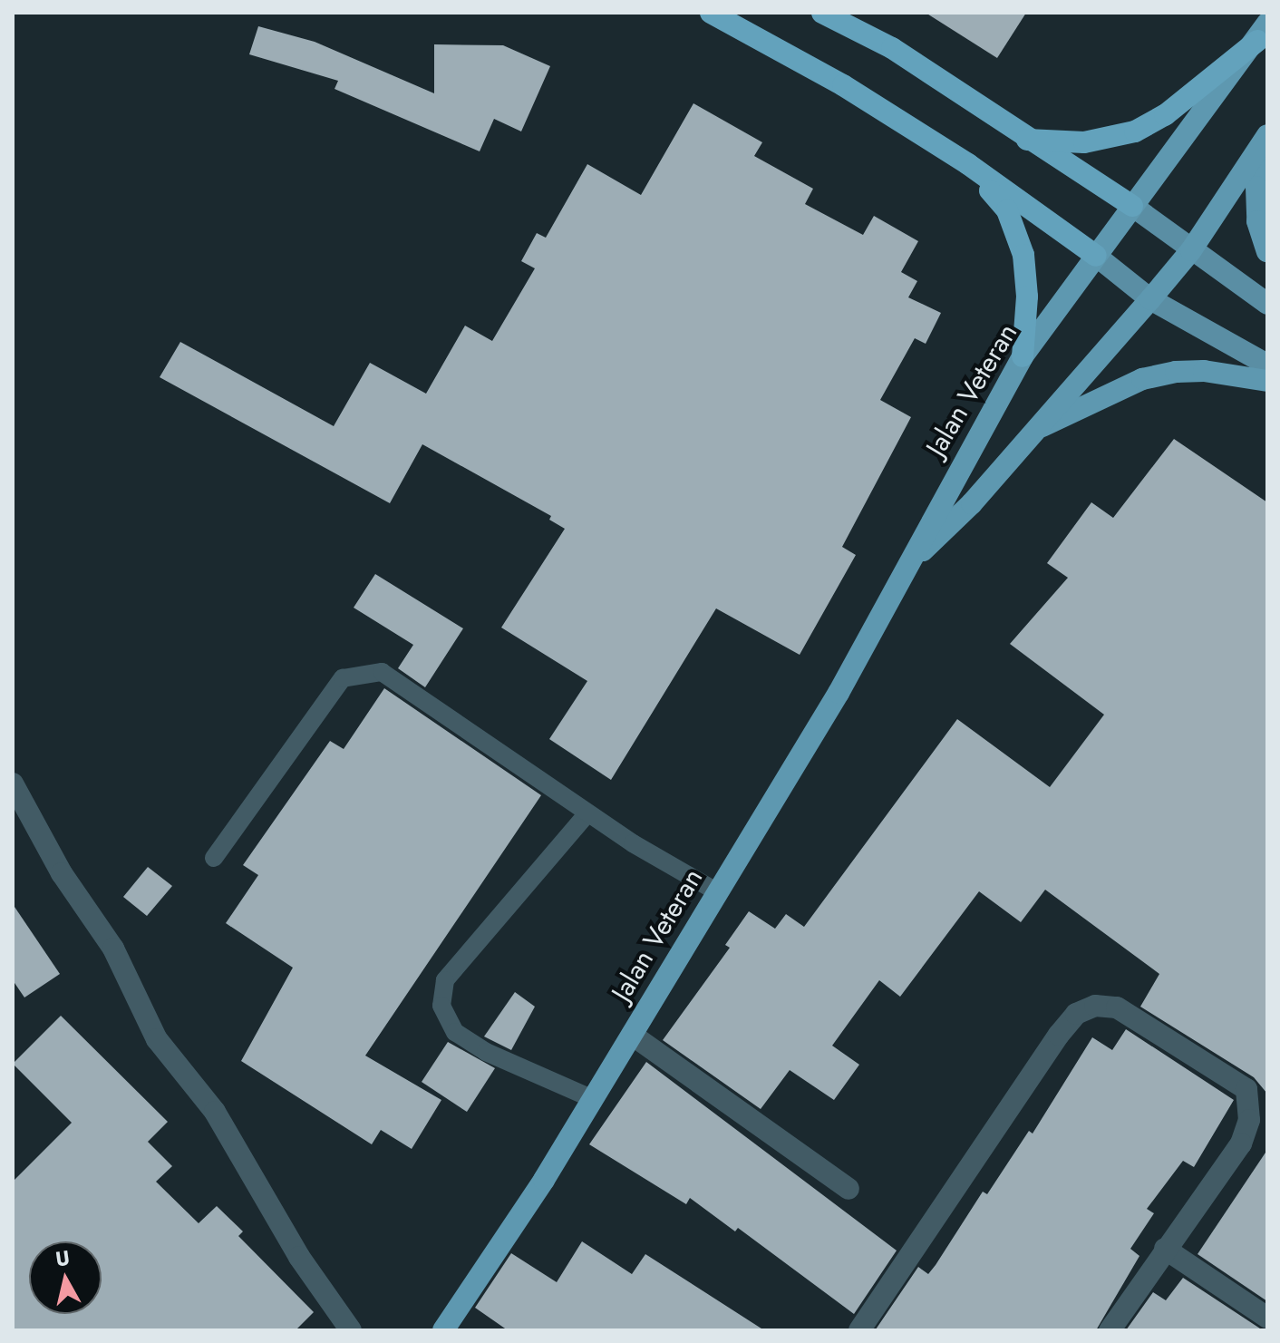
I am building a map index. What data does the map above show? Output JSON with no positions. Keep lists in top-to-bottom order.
{
  "streets": {
    "highway": ["Jalan Veteran"]
  },
  "north": "top"
}
